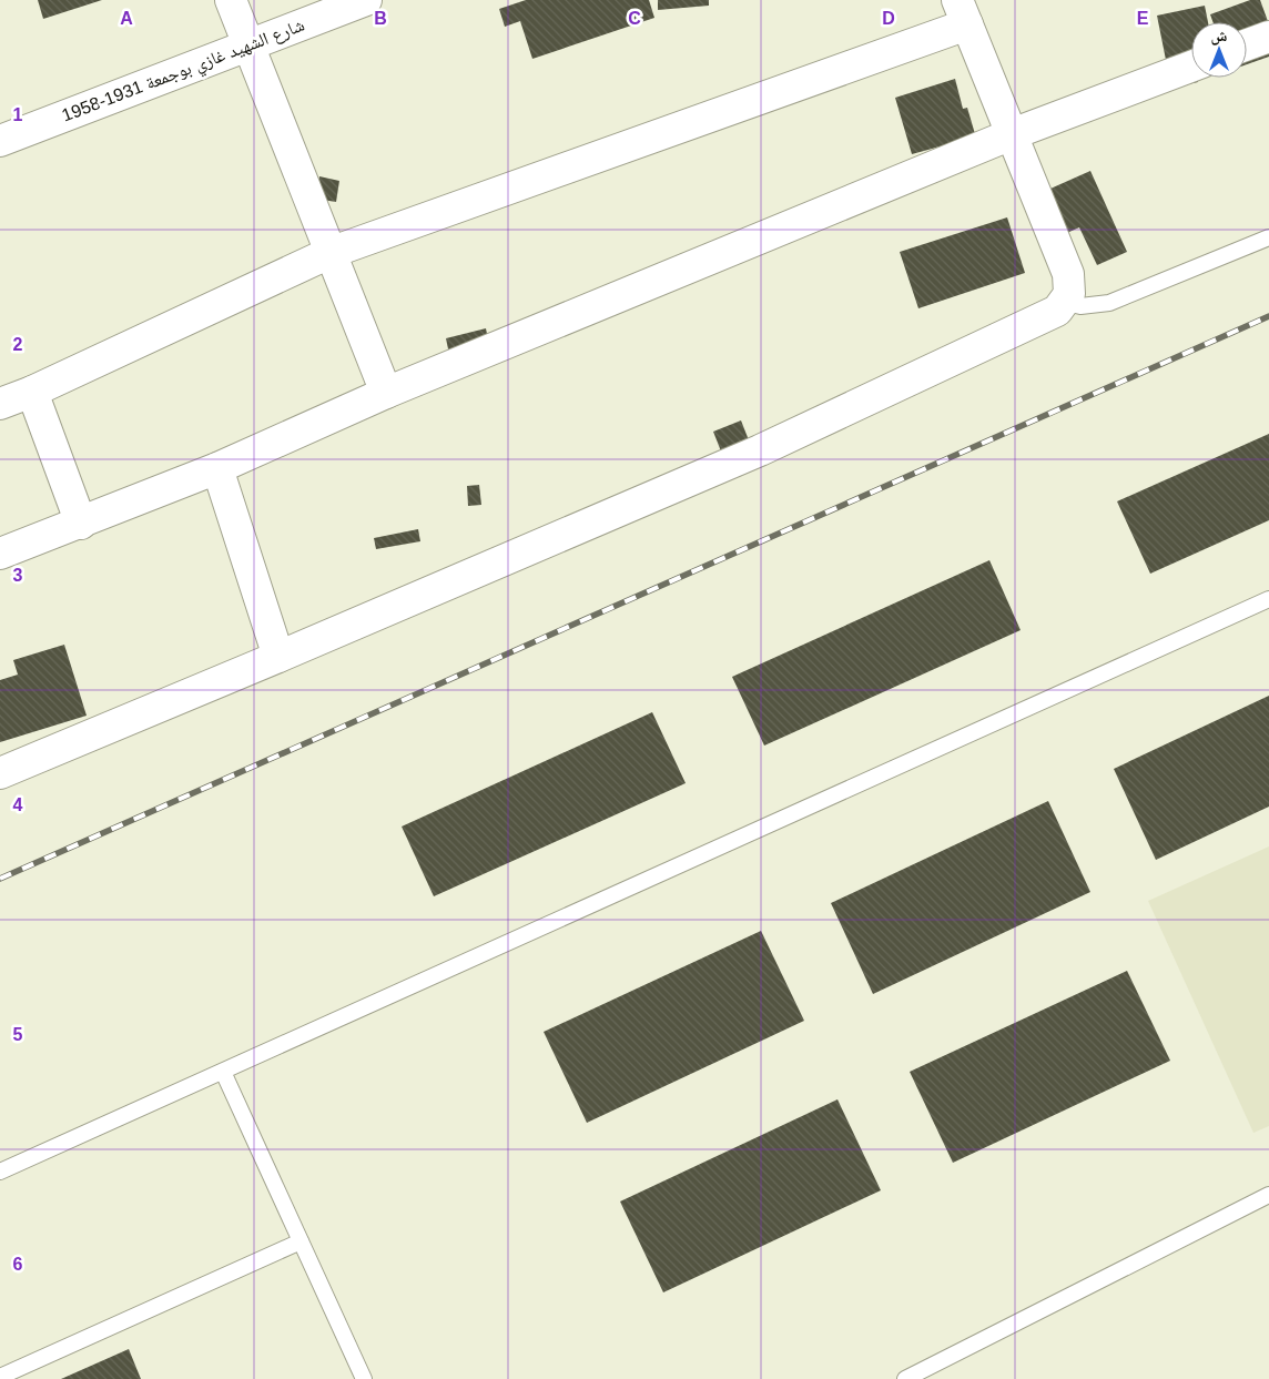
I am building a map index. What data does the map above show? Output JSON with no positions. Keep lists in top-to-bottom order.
{
  "streets": {
    "street": ["شارع الشهيد غازي بوجمعة 1931-1958"]
  },
  "north": "top",
  "grid": {
    "columns": [
      "A",
      "B",
      "C",
      "D",
      "E"
    ],
    "rows": [
      "1",
      "2",
      "3",
      "4",
      "5",
      "6"
    ]
  }
}
